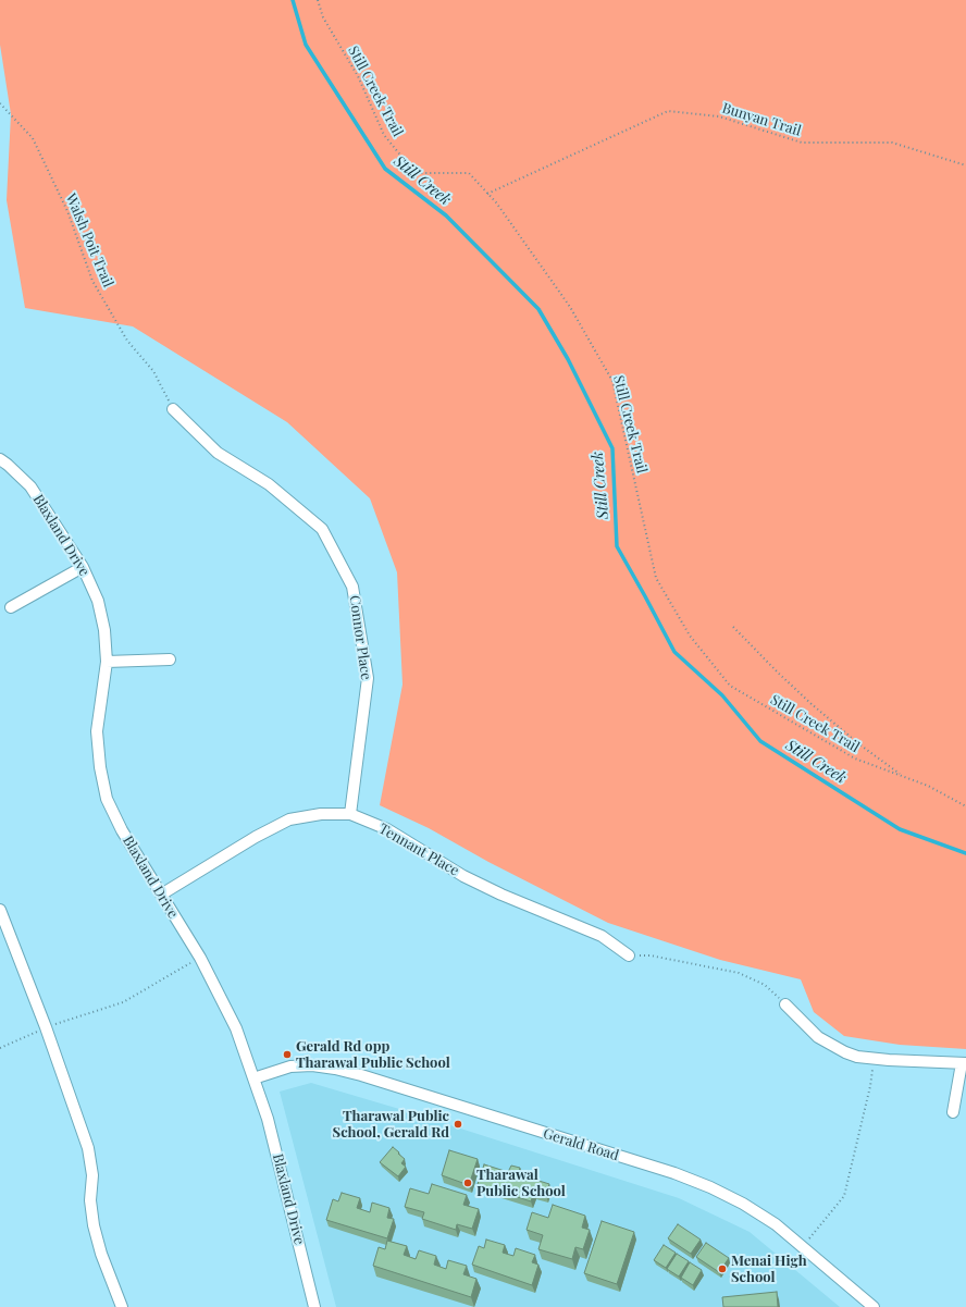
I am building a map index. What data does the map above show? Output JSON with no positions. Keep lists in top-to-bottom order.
{
  "streets": {
    "street": [
      "Blaxland Drive",
      "Connor Place",
      "Tennant Place",
      "Gerald Road"
    ],
    "path": ["Still Creek Trail", "Bunyan Trail", "Walsh Poit Trail"]
  },
  "crossings": [
    ["Still Creek Trail", "Bunyan Trail"],
    ["Walsh Poit Trail", "Connor Place"],
    ["Blaxland Drive", "Tennant Place"],
    ["Blaxland Drive", "Gerald Road"],
    ["Connor Place", "Tennant Place"]
  ],
  "water": ["Still Creek"],
  "places": [
    "Gerald Rd opp Tharawal Public School",
    "Tharawal Public School, Gerald Rd",
    "Tharawal Public School",
    "Menai High School"
  ]
}
